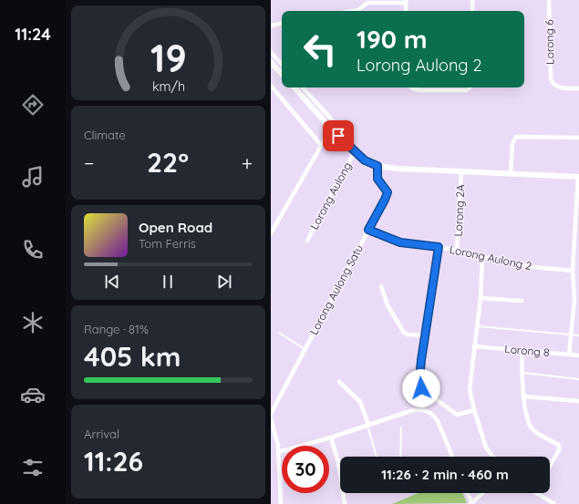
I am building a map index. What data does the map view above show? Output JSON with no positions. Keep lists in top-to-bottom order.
{
  "streets": {
    "street": [
      "Lorong 6",
      "Lorong Aulong",
      "Lorong 2A",
      "Lorong Aulong 2",
      "Lorong Aulong Satu",
      "Lorong 8"
    ]
  },
  "crossings": [
    ["Lorong 2A", "Lorong Aulong 2"],
    ["Lorong Aulong 2", "Lorong Aulong Satu"]
  ],
  "page": {
    "tabs": "11:24",
    "turn": ["190 m", "Lorong Aulong 2"],
    "tile": [
      "Climate",
      ["Range · 81%", "405 km"],
      ["Arrival", "11:26"]
    ],
    "heat": ["−", "22°", "+"],
    "song": ["Open Road", "Tom Ferris"],
    "limit": "30",
    "trip": "11:26 · 2 min · 460 m",
    "gauge": ["19", "km/h"]
  }
}
